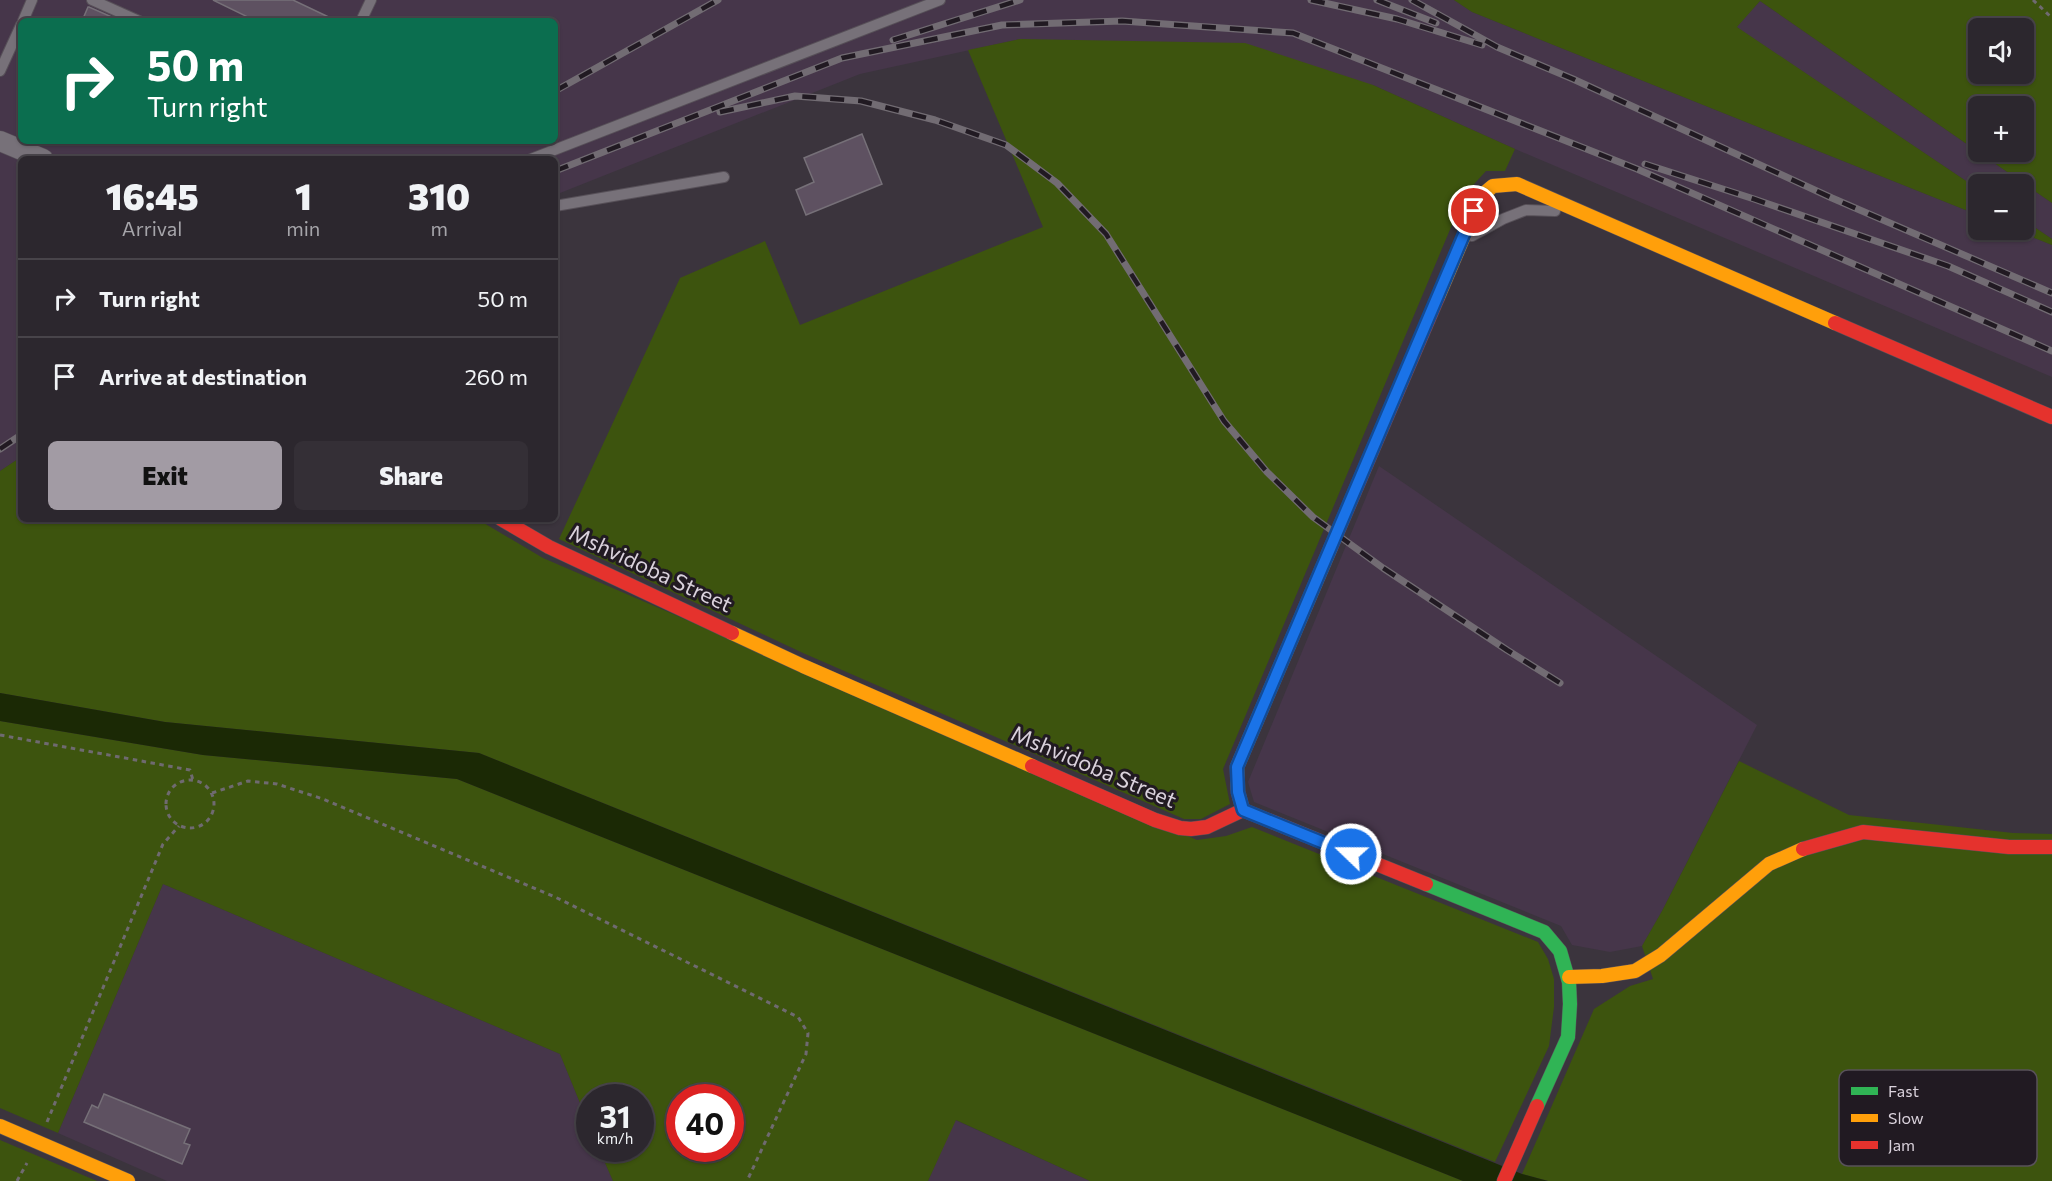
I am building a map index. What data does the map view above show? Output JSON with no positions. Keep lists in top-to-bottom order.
{
  "streets": {
    "street": ["Mshvidoba Street"]
  },
  "legend": ["Fast", "Slow", "Jam"],
  "page": {
    "map_buttons": ["+", "−"],
    "turn": ["50 m", "Turn right"],
    "eta": [
      "16:45",
      "Arrival",
      "1",
      "min",
      "310",
      "m"
    ],
    "list": [
      {
        "name": "Turn right",
        "value": "50 m"
      },
      {
        "name": "Arrive at destination",
        "value": "260 m"
      }
    ],
    "buttons": ["Exit", "Share"],
    "speed": "31 km/h",
    "limit": "40"
  }
}
